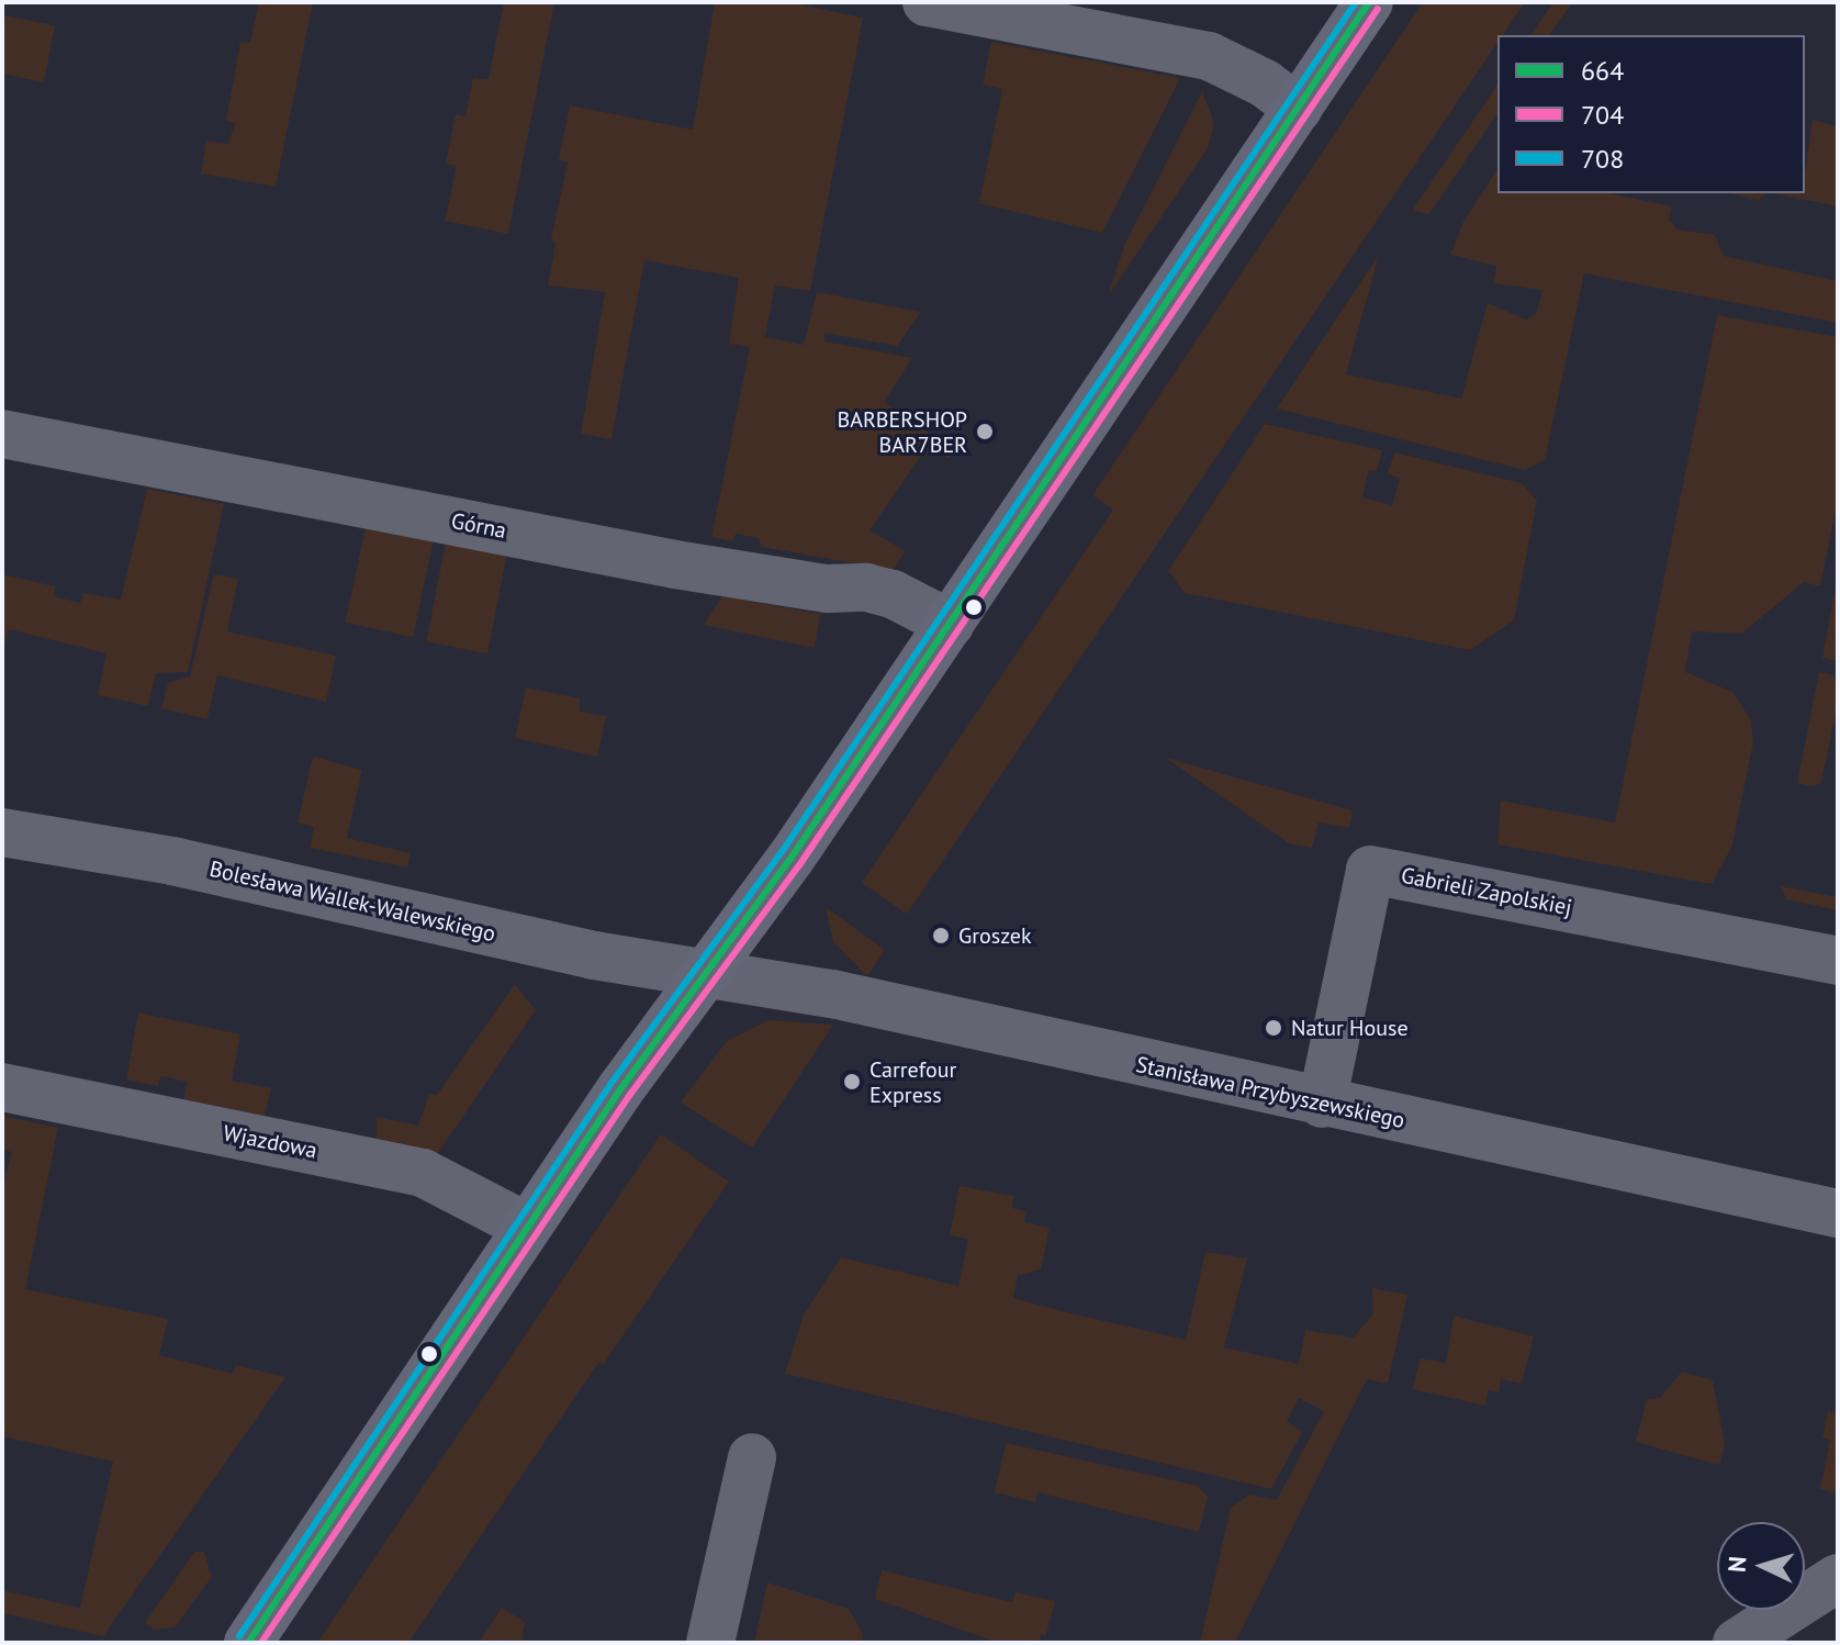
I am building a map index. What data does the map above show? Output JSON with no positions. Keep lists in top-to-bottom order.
{
  "streets": {
    "street": [
      "Górna",
      "Gabrieli Zapolskiej",
      "Bolesława Wallek-Walewskiego",
      "Stanisława Przybyszewskiego",
      "Wjazdowa"
    ]
  },
  "crossings": [
    ["Gabrieli Zapolskiej", "Stanisława Przybyszewskiego"],
    ["Bolesława Wallek-Walewskiego", "Stanisława Przybyszewskiego"]
  ],
  "places": [
    "BARBERSHOP BAR7BER",
    "Groszek",
    "Natur House",
    "Carrefour Express"
  ],
  "lines": ["transit line 664", "transit line 708", "transit line 704"],
  "legend": ["664", "704", "708"],
  "north": "left"
}
